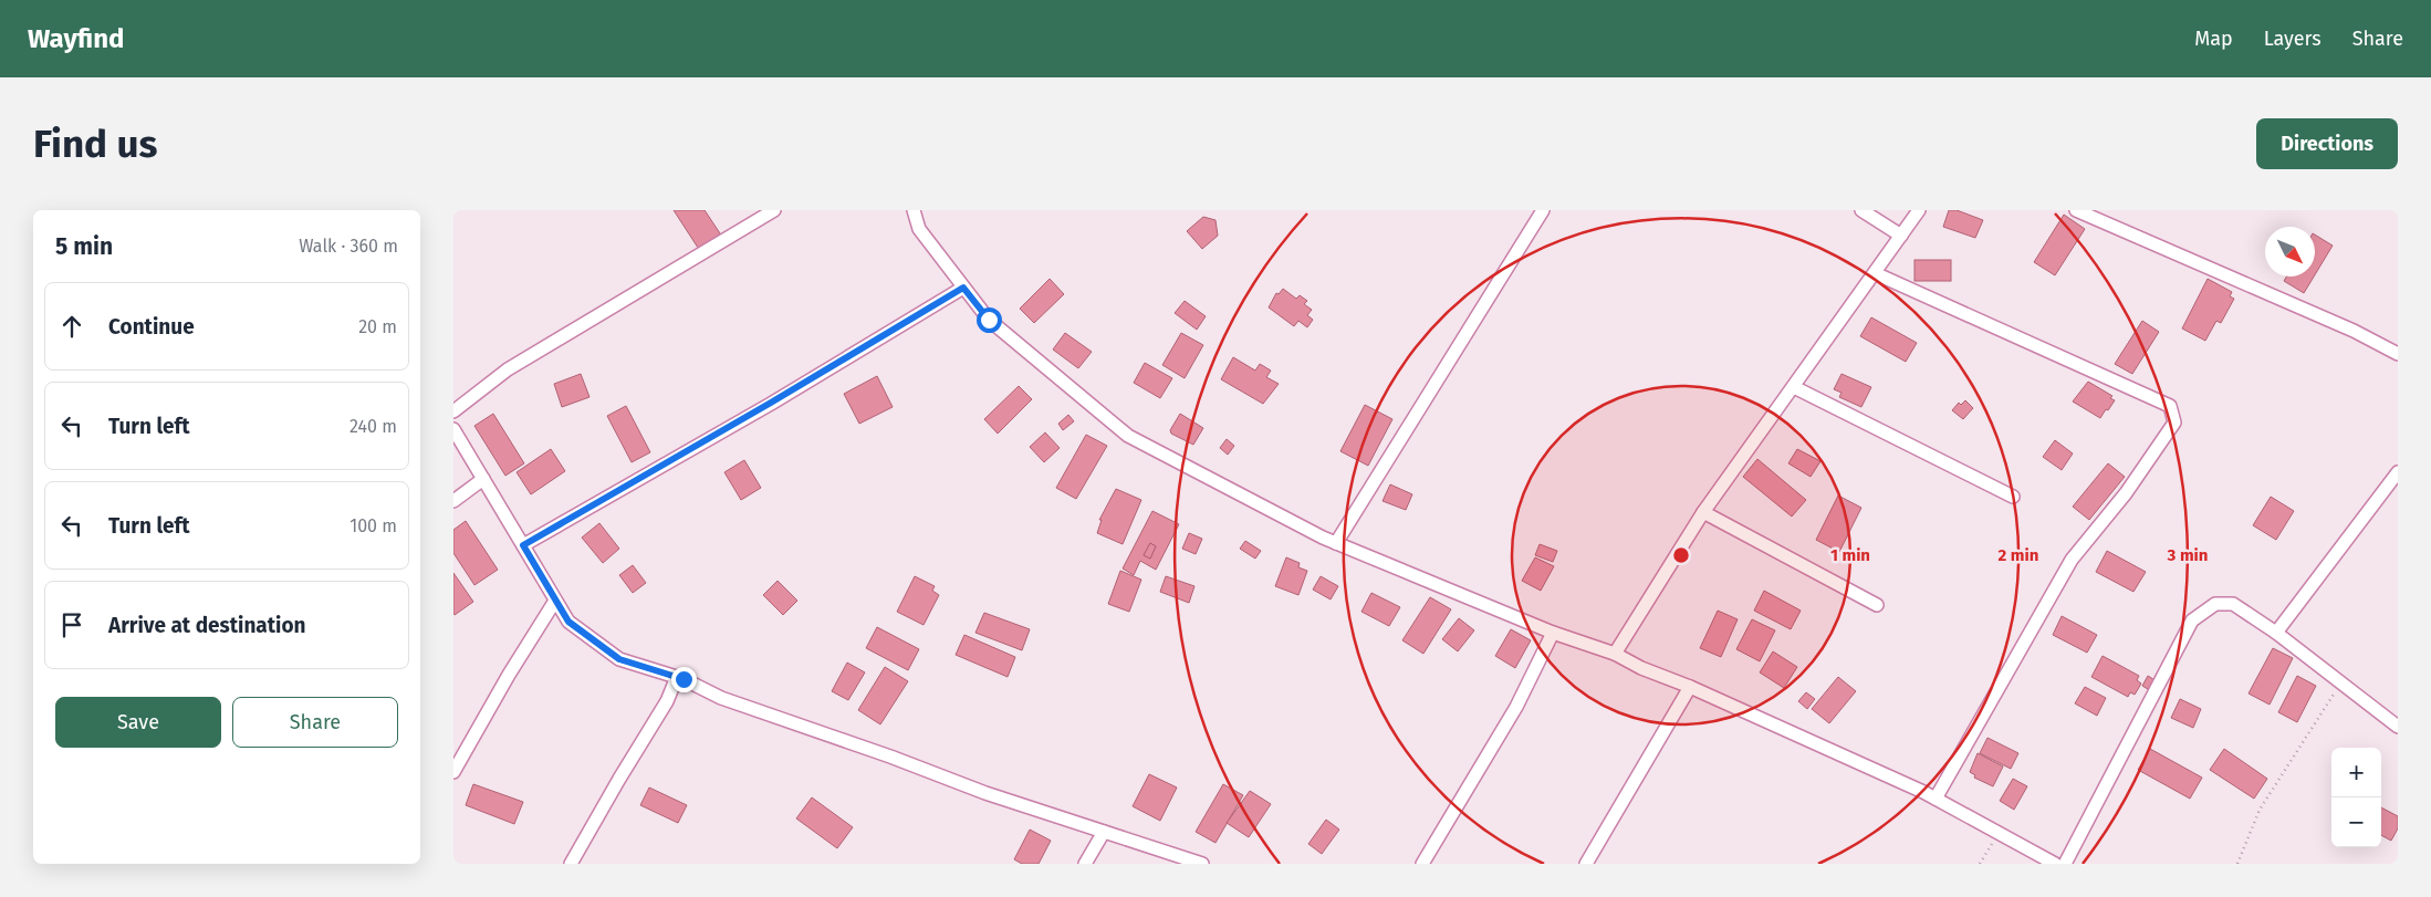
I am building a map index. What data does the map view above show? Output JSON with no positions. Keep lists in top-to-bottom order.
{
  "north": "bottom right",
  "page": {
    "header": "Wayfind",
    "nav": ["Map", "Layers", "Share"],
    "buttons": [
      "Directions",
      ["Save", "Share"]
    ],
    "title": "Find us",
    "heading": ["5 min", "Walk · 360 m"],
    "list": [
      ["Continue", "20 m"],
      ["Turn left", "240 m"],
      ["Turn left", "100 m"],
      "Arrive at destination"
    ],
    "map_buttons": ["+", "−"]
  },
  "rings": ["1 min", "2 min", "3 min"]
}
